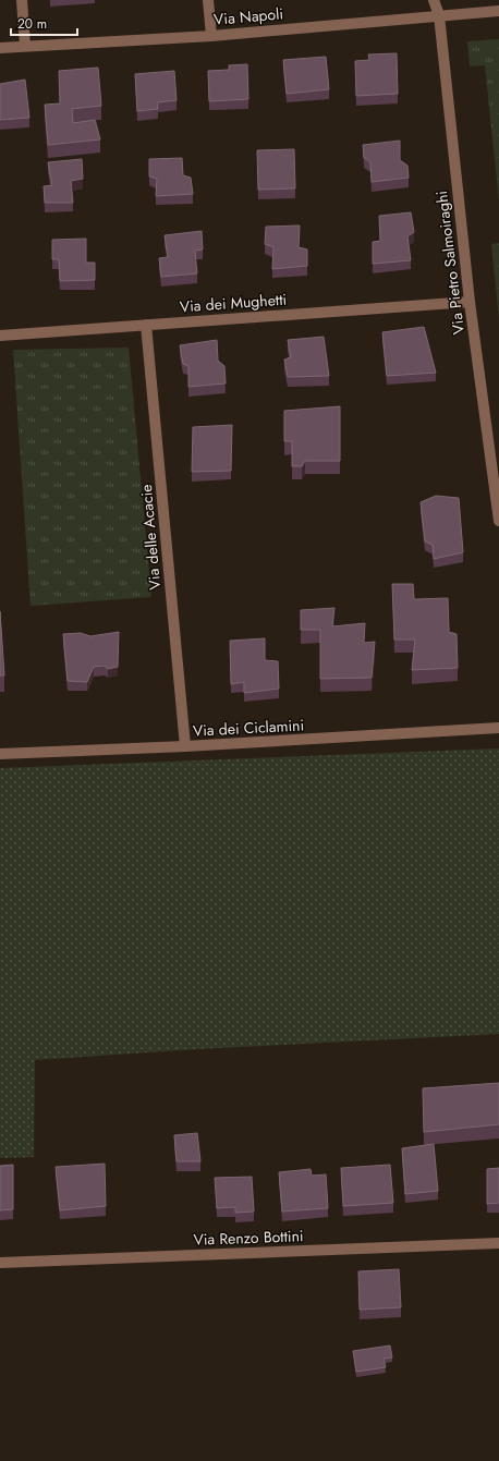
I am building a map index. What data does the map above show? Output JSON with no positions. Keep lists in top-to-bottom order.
{
  "streets": {
    "street": [
      "Via Napoli",
      "Via Pietro Salmoiraghi",
      "Via dei Mughetti",
      "Via delle Acacie",
      "Via dei Ciclamini",
      "Via Renzo Bottini"
    ]
  },
  "crossings": [
    ["Via Napoli", "Via Pietro Salmoiraghi"],
    ["Via Pietro Salmoiraghi", "Via dei Mughetti"],
    ["Via dei Mughetti", "Via delle Acacie"],
    ["Via delle Acacie", "Via dei Ciclamini"]
  ],
  "scale_bar": "20 m"
}
